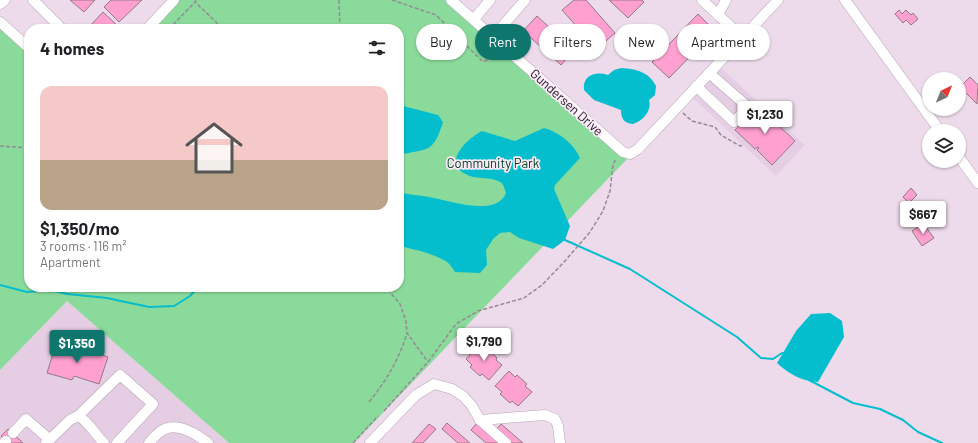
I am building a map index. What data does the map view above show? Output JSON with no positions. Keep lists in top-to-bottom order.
{
  "streets": {
    "street": ["Gundersen Drive"]
  },
  "parks": ["Community Park"],
  "north": "top right",
  "page": {
    "chip": [
      "Buy",
      "Rent",
      "Filters",
      "New",
      "Apartment"
    ],
    "heading": "4 homes",
    "list": [
      {
        "name": "$1,350/mo",
        "note": "3 rooms · 116 m² · Apartment"
      }
    ],
    "price": [
      "$1,230",
      "$667",
      "$1,790",
      "$1,350"
    ]
  }
}
